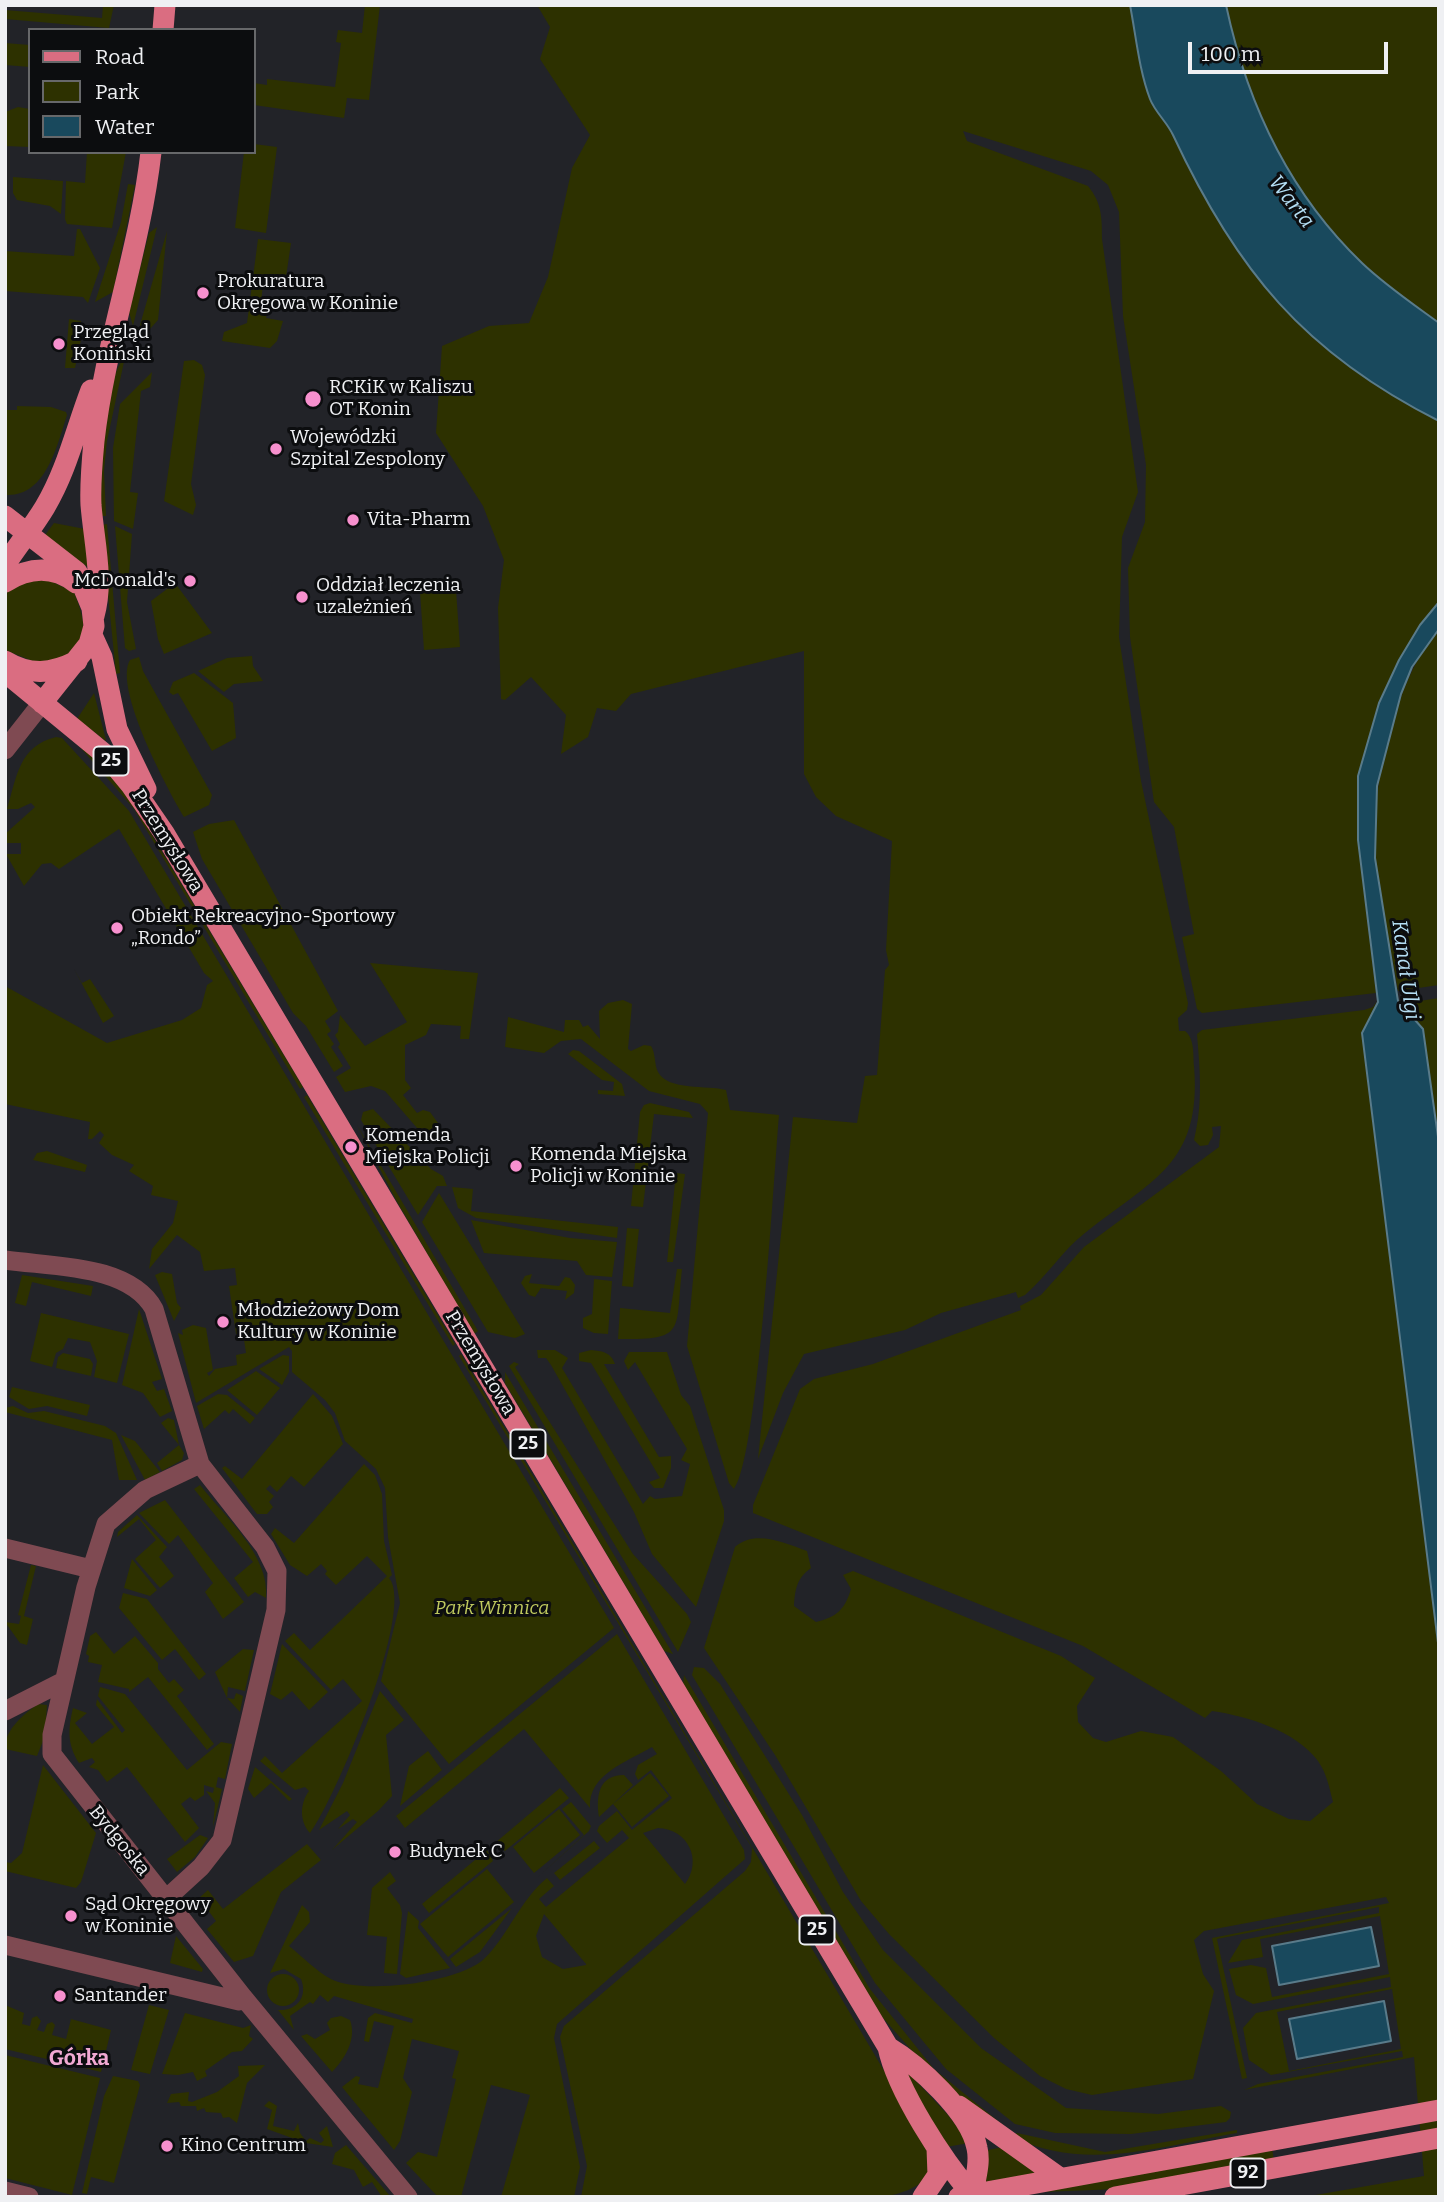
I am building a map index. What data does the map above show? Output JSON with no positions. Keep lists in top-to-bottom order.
{
  "streets": {
    "main road": ["25", "Przemysłowa", "92"],
    "street": ["Bydgoska"]
  },
  "crossings": [
    ["25", "Przemysłowa"],
    ["25", "92"],
    ["Przemysłowa", "92"]
  ],
  "districts": ["Górka"],
  "water": ["Warta", "Kanał Ulgi"],
  "parks": ["Park Winnica"],
  "places": [
    "Prokuratura Okręgowa w Koninie",
    "Przegląd Koniński",
    "RCKiK w Kaliszu OT Konin",
    "Wojewódzki Szpital Zespolony",
    "Vita-Pharm",
    "McDonald's",
    "Oddział leczenia uzależnień",
    "Obiekt Rekreacyjno-Sportowy „Rondo”",
    "Komenda Miejska Policji",
    "Komenda Miejska Policji w Koninie",
    "Młodzieżowy Dom Kultury w Koninie",
    "Budynek C",
    "Sąd Okręgowy w Koninie",
    "Santander",
    "Kino Centrum"
  ],
  "legend": ["Road", "Park", "Water"],
  "scale_bar": "100 m"
}
